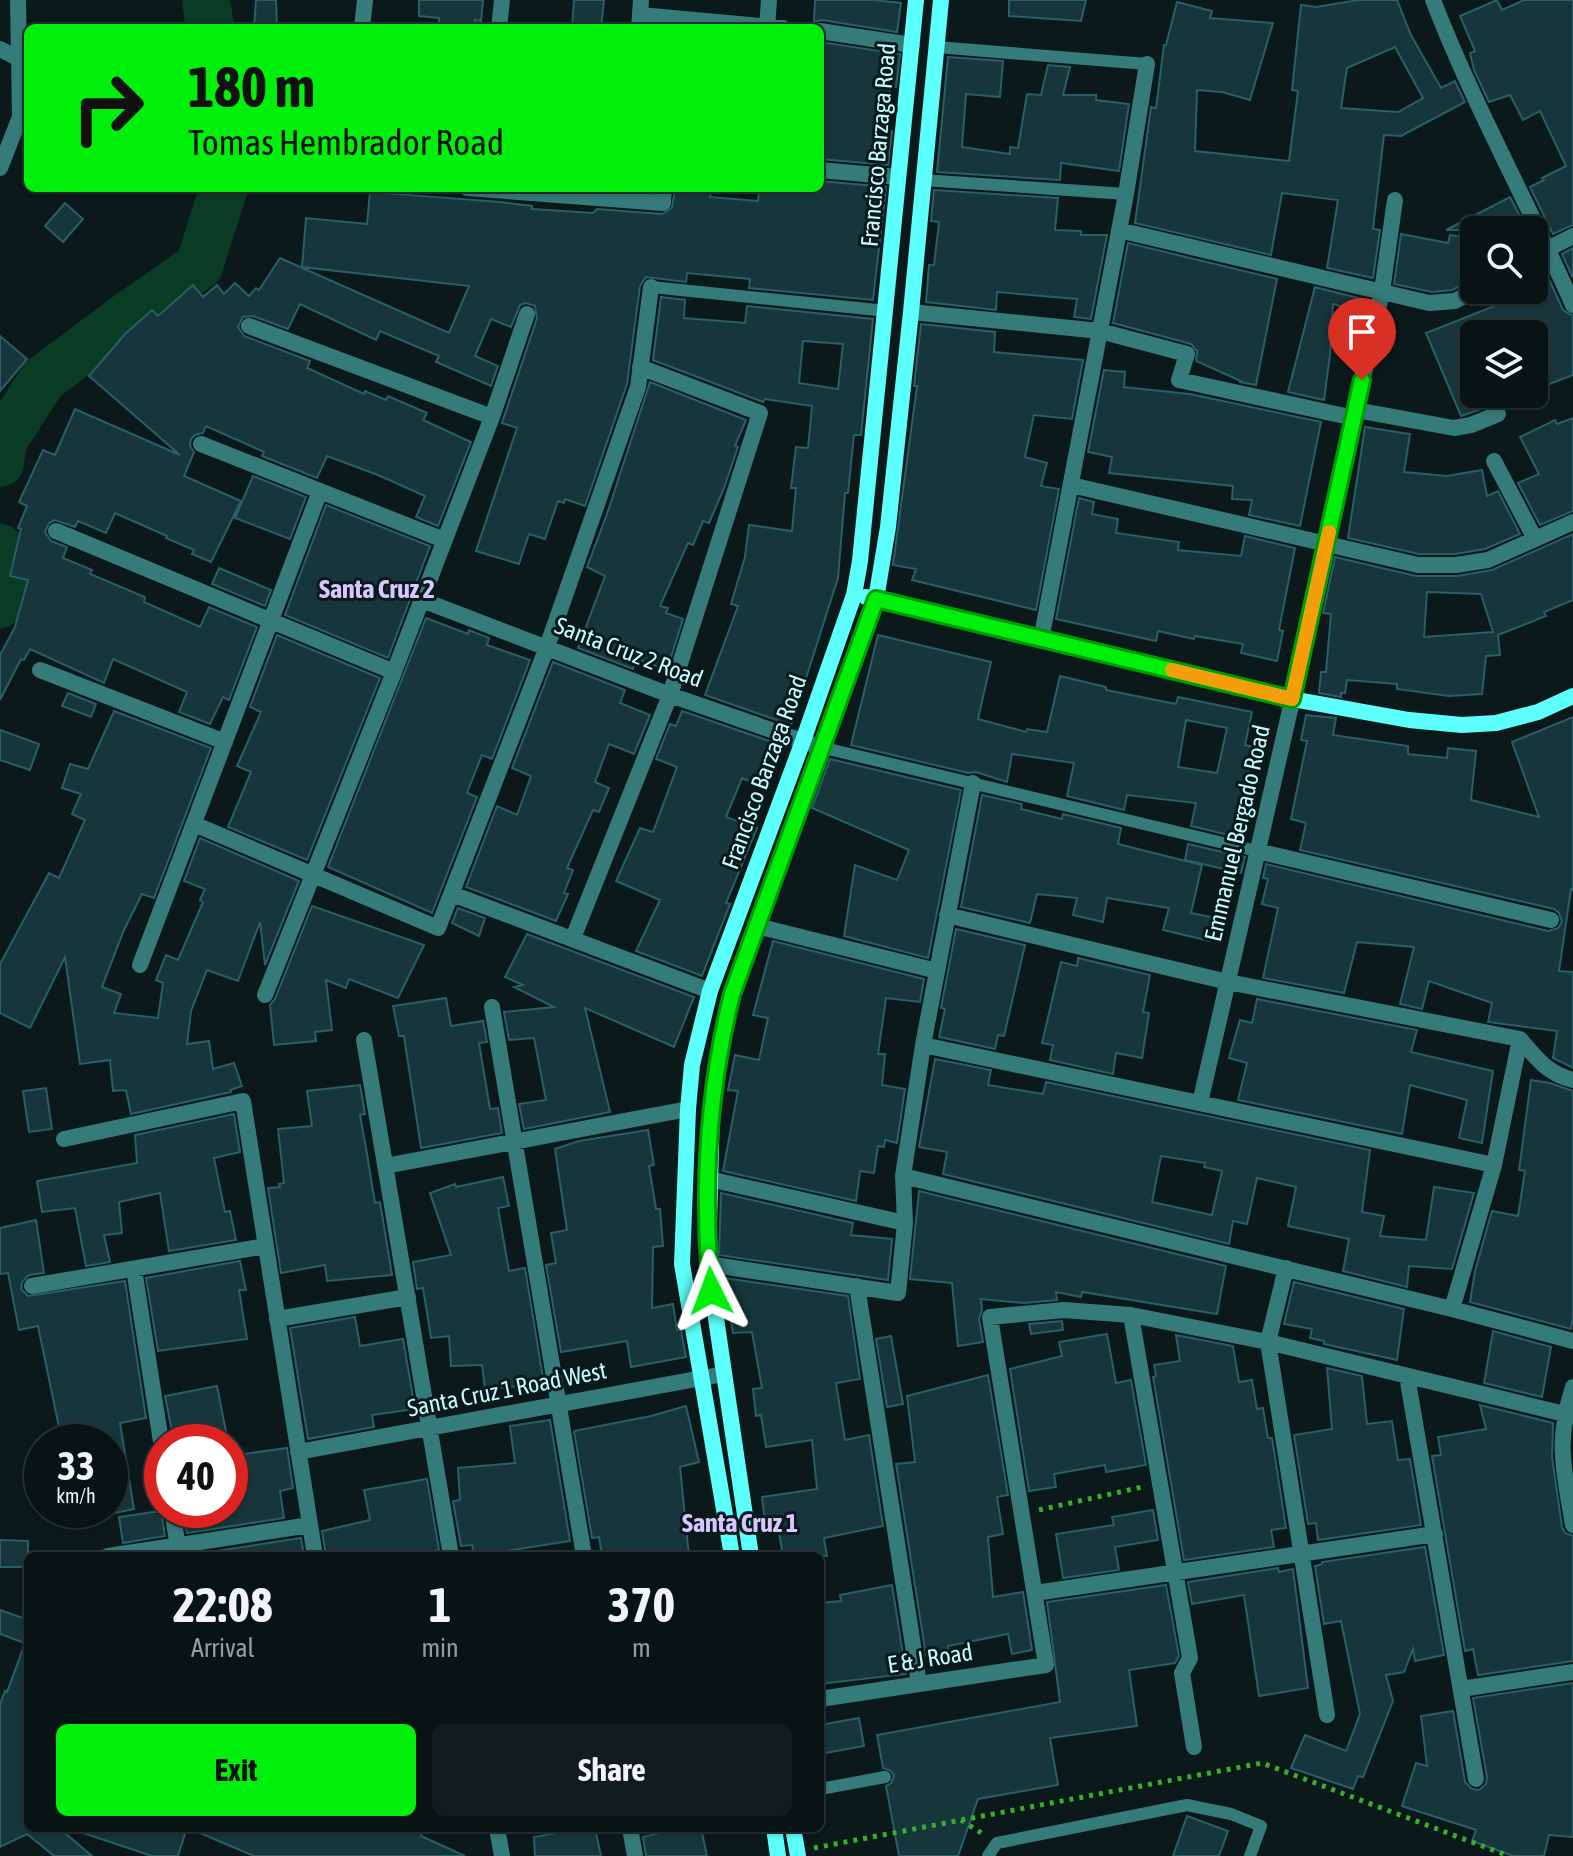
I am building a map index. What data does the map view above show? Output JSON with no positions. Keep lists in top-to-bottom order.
{
  "streets": {
    "street": [
      "Francisco Barzaga Road",
      "Santa Cruz 2 Road",
      "Emmanuel Bergado Road",
      "Santa Cruz 1 Road West",
      "E & J Road"
    ]
  },
  "crossings": [
    ["Francisco Barzaga Road", "Santa Cruz 2 Road"],
    ["Francisco Barzaga Road", "Santa Cruz 1 Road West"]
  ],
  "districts": ["Santa Cruz 2", "Santa Cruz 1"],
  "page": {
    "turn": ["180 m", "Tomas Hembrador Road"],
    "speed": "33 km/h",
    "limit": "40",
    "eta": [
      "22:08",
      "Arrival",
      "1",
      "min",
      "370",
      "m"
    ],
    "buttons": ["Exit", "Share"]
  }
}
